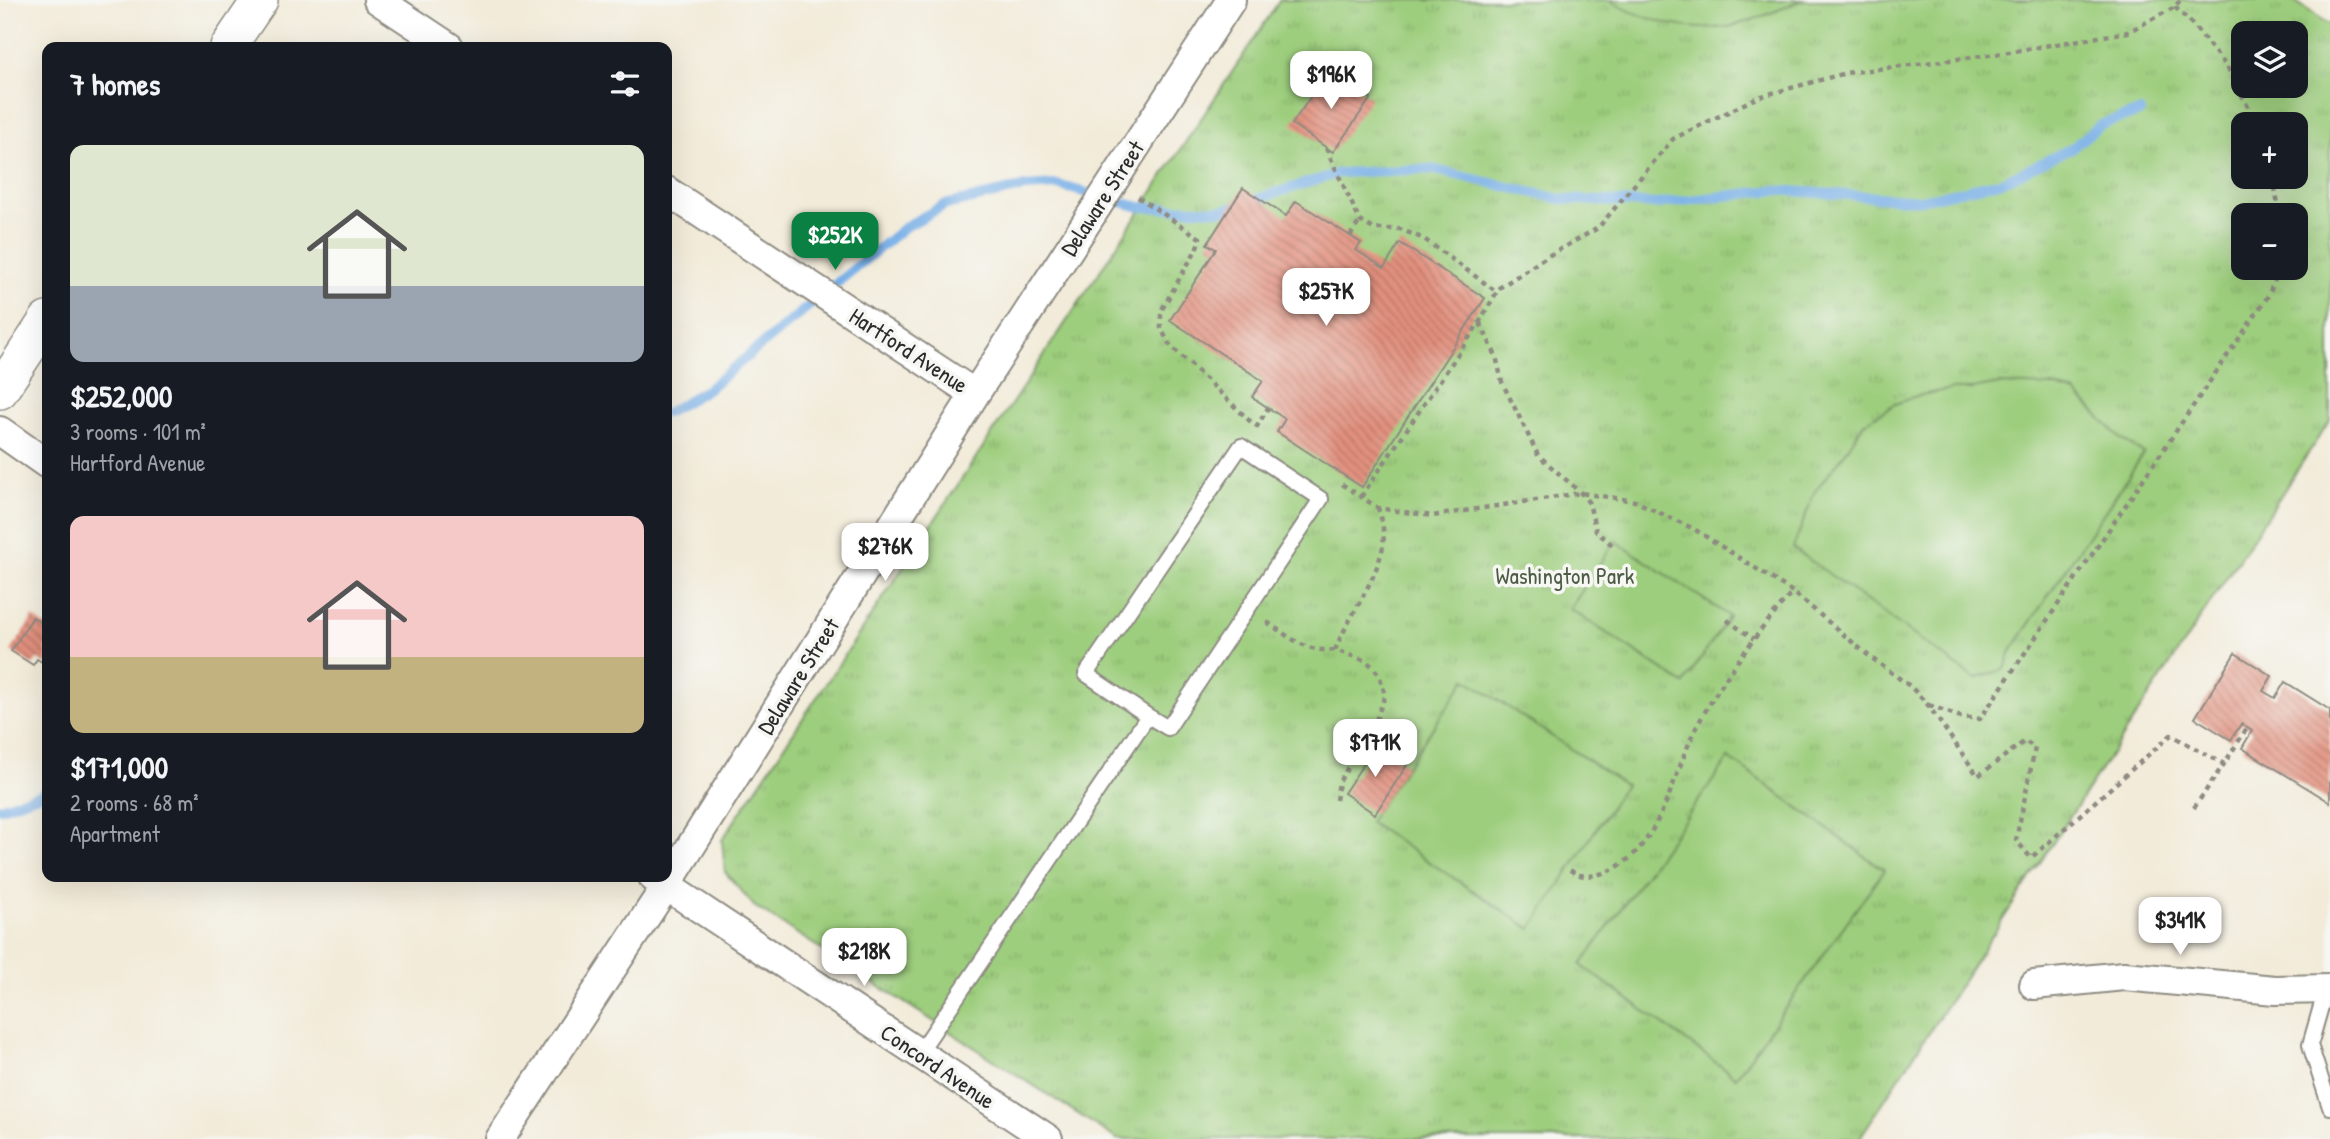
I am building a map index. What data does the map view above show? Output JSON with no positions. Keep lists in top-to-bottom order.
{
  "streets": {
    "street": ["Delaware Street", "Hartford Avenue", "Concord Avenue"]
  },
  "crossings": [
    ["Delaware Street", "Hartford Avenue"]
  ],
  "parks": ["Washington Park"],
  "page": {
    "map_buttons": ["+", "−"],
    "heading": "7 homes",
    "price": [
      "$196K",
      "$252K",
      "$257K",
      "$276K",
      "$171K",
      "$341K",
      "$218K"
    ],
    "list": [
      {
        "name": "$252,000",
        "note": "3 rooms · 101 m² · Hartford Avenue"
      },
      {
        "name": "$171,000",
        "note": "2 rooms · 68 m² · Apartment"
      }
    ]
  }
}
